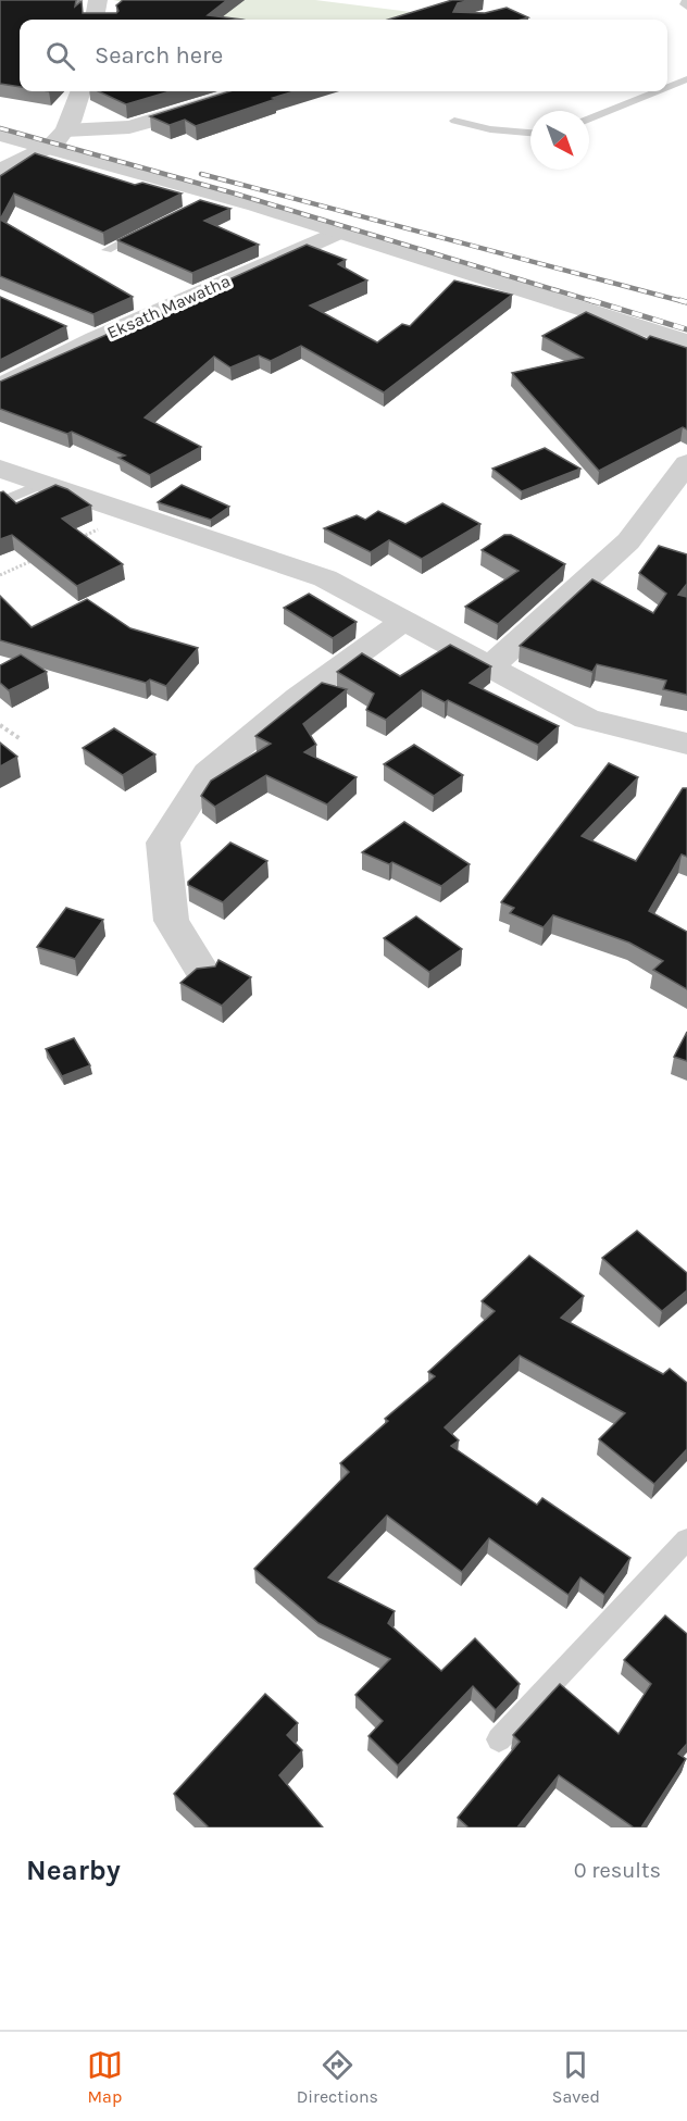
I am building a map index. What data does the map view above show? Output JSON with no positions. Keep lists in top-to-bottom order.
{
  "streets": {
    "street": ["Eksath Mawatha"]
  },
  "north": "bottom right",
  "page": {
    "search": "Search here",
    "heading": ["Nearby", "0 results"],
    "nav": ["Map", "Directions", "Saved"]
  }
}
